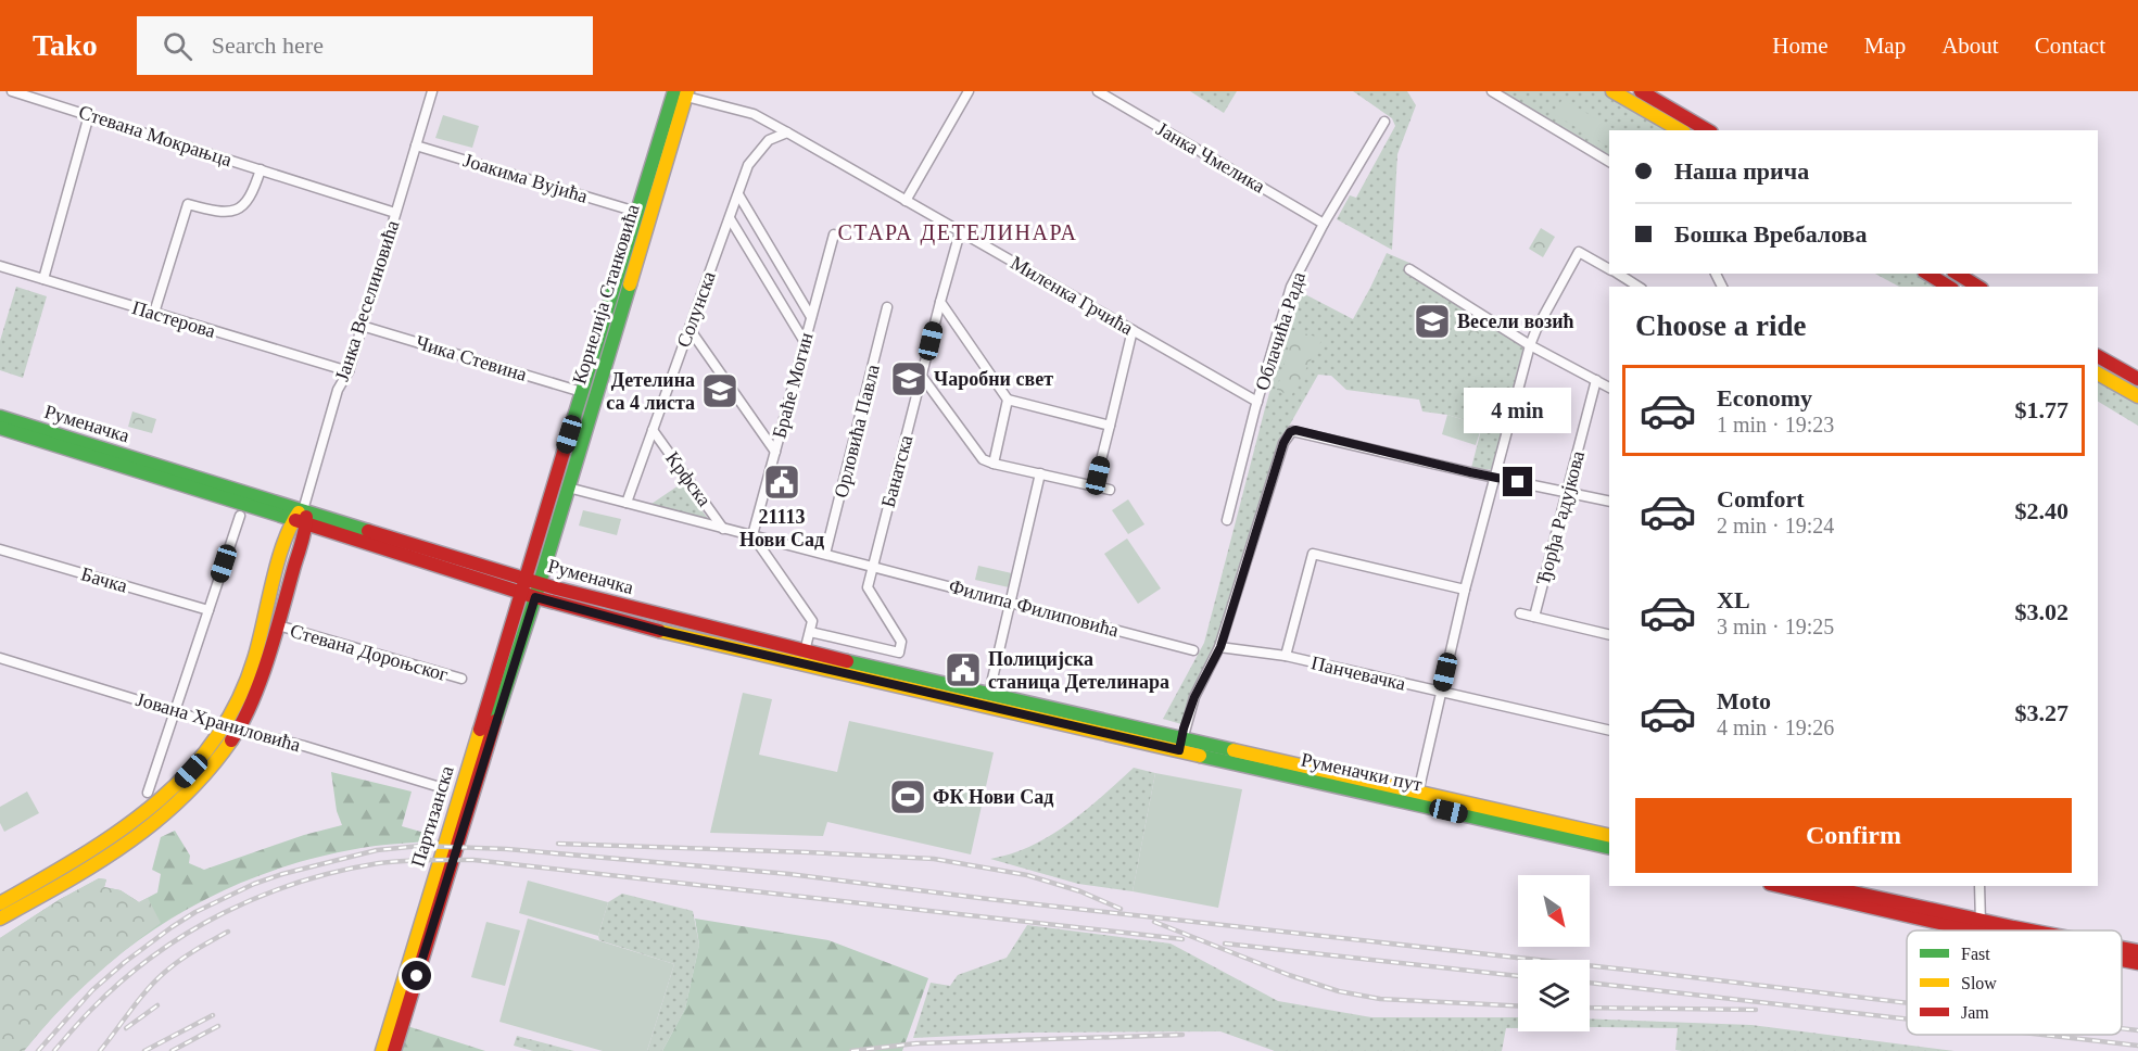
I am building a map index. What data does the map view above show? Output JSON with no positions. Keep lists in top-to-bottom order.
{
  "streets": {
    "main road": [
      "Корнелија Станковића",
      "Руменачка",
      "Руменачки пут",
      "Партизанска"
    ],
    "street": [
      "Стевана Мокрањца",
      "Јанка Чмелика",
      "Јоакима Вујића",
      "Миленка Грчића",
      "Јанка Веселиновића",
      "Солунска",
      "Пастерова",
      "Облачића Рада",
      "Чика Стевина",
      "Браће Могин",
      "Орловића Павла",
      "Банатска",
      "Крфска",
      "Ђорђа Радујкова",
      "Бачка",
      "Филипа Филиповића",
      "Стевана Дороњског",
      "Панчевачка",
      "Јована Храниловића"
    ]
  },
  "crossings": [
    ["Стевана Мокрањца", "Јанка Веселиновића"],
    ["Јанка Чмелика", "Облачића Рада"],
    ["Јоакима Вујића", "Корнелија Станковића"],
    ["Јоакима Вујића", "Јанка Веселиновића"],
    ["Корнелија Станковића", "Миленка Грчића"],
    ["Корнелија Станковића", "Чика Стевина"],
    ["Корнелија Станковића", "Руменачка"],
    ["Корнелија Станковића", "Филипа Филиповића"],
    ["Корнелија Станковића", "Партизанска"],
    ["Миленка Грчића", "Солунска"],
    ["Миленка Грчића", "Облачића Рада"],
    ["Миленка Грчића", "Банатска"],
    ["Јанка Веселиновића", "Пастерова"],
    ["Јанка Веселиновића", "Чика Стевина"],
    ["Јанка Веселиновића", "Руменачка"],
    ["Солунска", "Крфска"],
    ["Солунска", "Филипа Филиповића"],
    ["Браће Могин", "Филипа Филиповића"],
    ["Руменачка", "Руменачки пут"],
    ["Руменачка", "Партизанска"],
    ["Орловића Павла", "Филипа Филиповића"],
    ["Банатска", "Филипа Филиповића"],
    ["Крфска", "Филипа Филиповића"]
  ],
  "districts": ["СТАРА ДЕТЕЛИНАРА"],
  "places": {
    "school or university": ["Весели возић", "Чаробни свет", "Детелина са 4 листа"],
    "public building": ["21113 Нови Сад", "Полицијска станица Детелинара"],
    "sports": ["ФК Нови Сад"]
  },
  "legend": ["Fast", "Slow", "Jam"],
  "north": "bottom right",
  "page": {
    "header": "Tako",
    "search": "Search here",
    "nav": [
      "Home",
      "Map",
      "About",
      "Contact"
    ],
    "banner": ["Наша прича", "Бошка Вребалова"],
    "heading": "Choose a ride",
    "list": [
      {
        "name": "Economy",
        "note": "1 min · 19:23",
        "value": "$1.77"
      },
      {
        "name": "Comfort",
        "note": "2 min · 19:24",
        "value": "$2.40"
      },
      {
        "name": "XL",
        "note": "3 min · 19:25",
        "value": "$3.02"
      },
      {
        "name": "Moto",
        "note": "4 min · 19:26",
        "value": "$3.27"
      }
    ],
    "bubble": "4 min",
    "buttons": "Confirm"
  }
}
